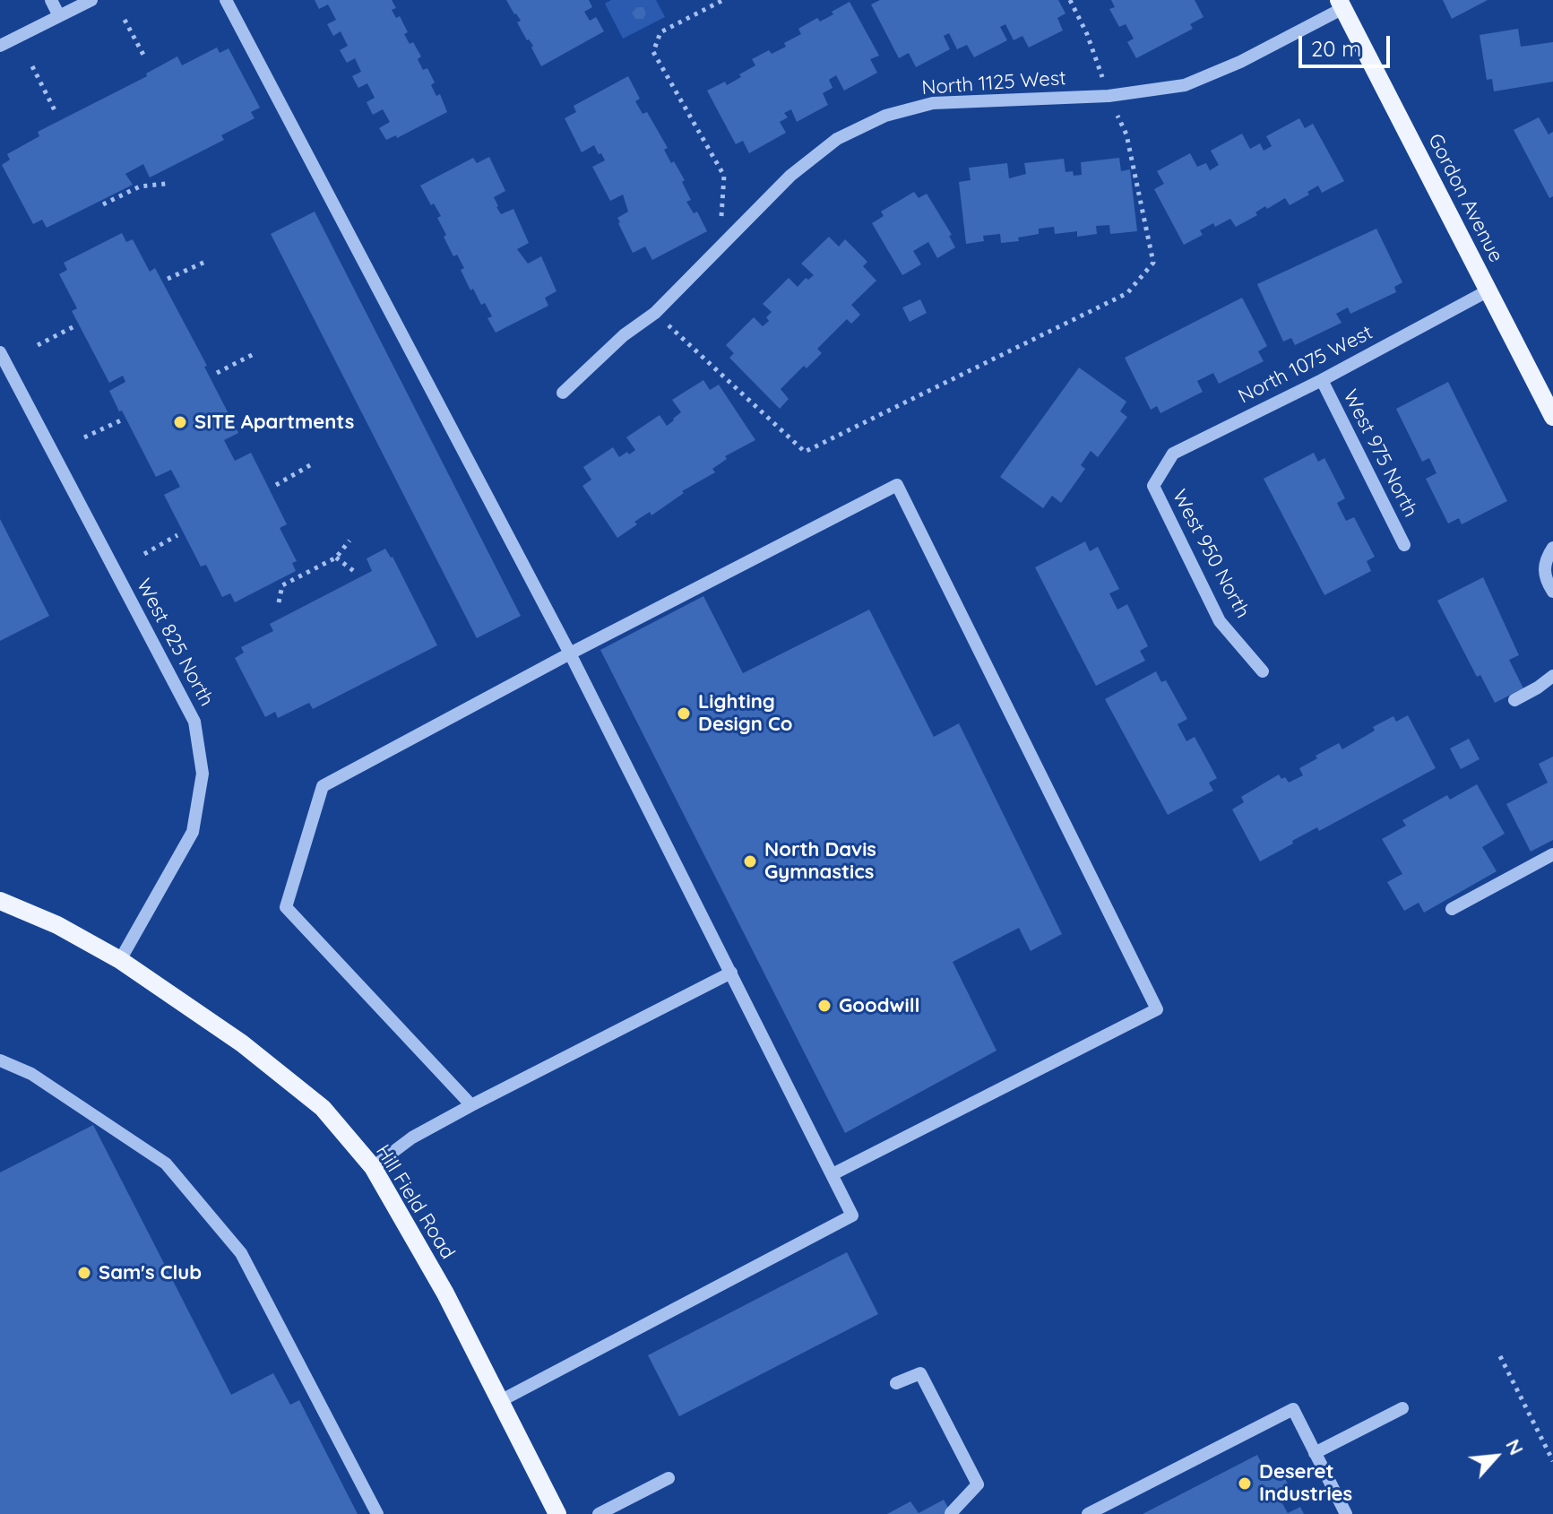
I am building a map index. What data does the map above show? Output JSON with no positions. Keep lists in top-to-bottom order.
{
  "streets": {
    "main road": ["Gordon Avenue", "Hill Field Road"],
    "street": [
      "North 1125 West",
      "North 1075 West",
      "West 975 North",
      "West 950 North",
      "West 825 North"
    ]
  },
  "crossings": [
    ["North 1125 West", "Gordon Avenue"],
    ["Gordon Avenue", "North 1075 West"],
    ["North 1075 West", "West 975 North"],
    ["North 1075 West", "West 950 North"],
    ["West 825 North", "Hill Field Road"]
  ],
  "places": [
    "SITE Apartments",
    "Lighting Design Co",
    "North Davis Gymnastics",
    "Goodwill",
    "Sam's Club",
    "Deseret Industries"
  ],
  "scale_bar": "20 m",
  "north": "top right"
}
